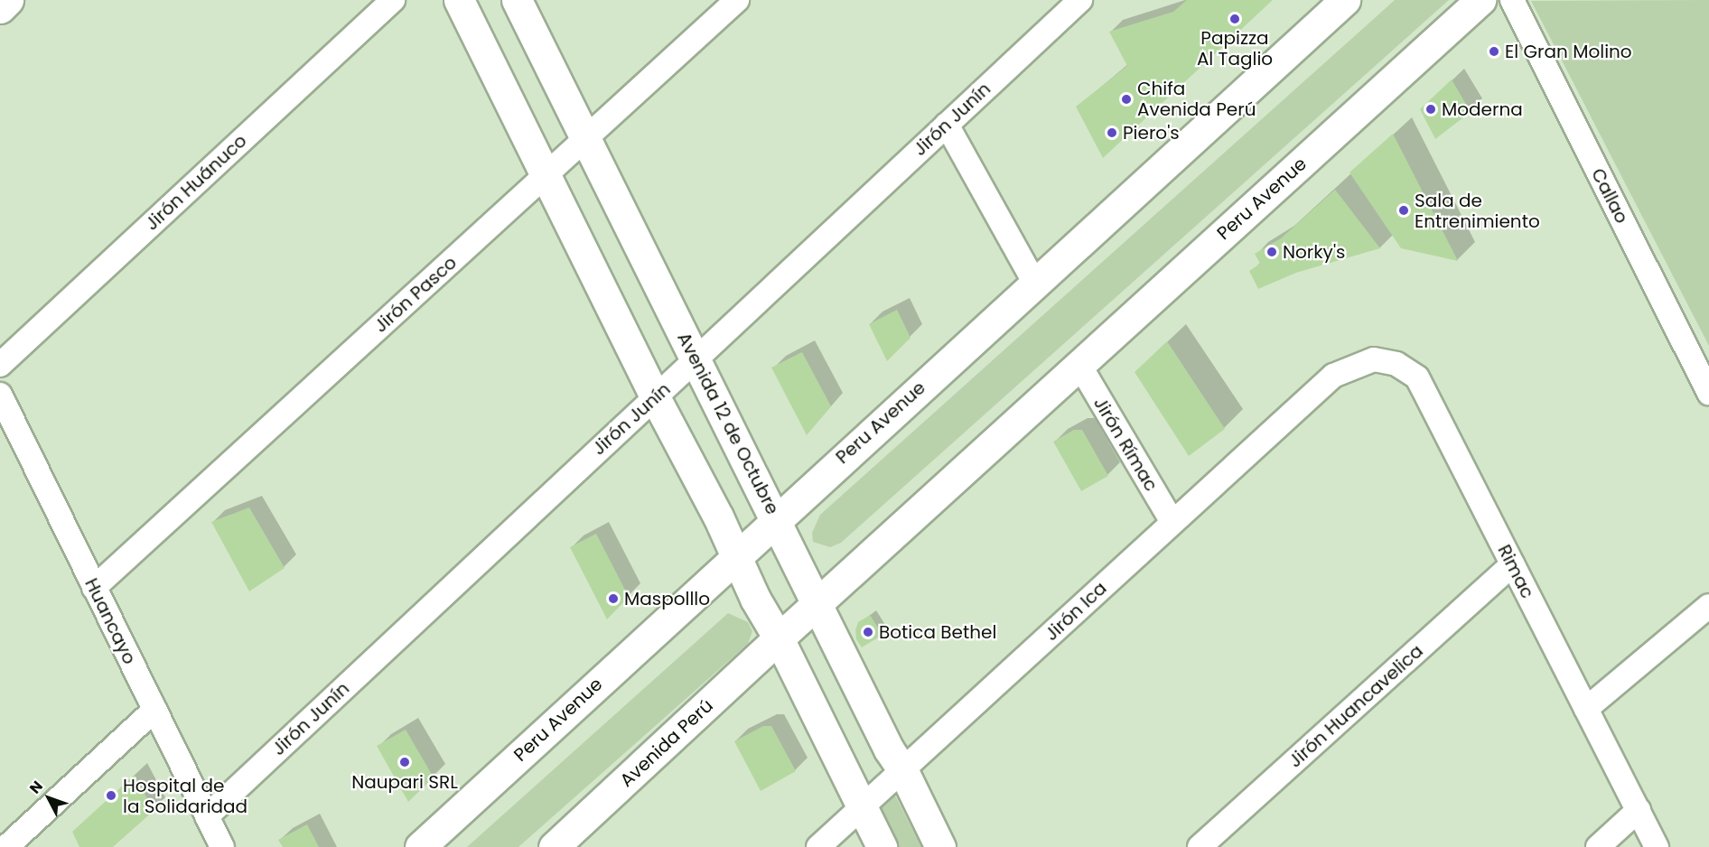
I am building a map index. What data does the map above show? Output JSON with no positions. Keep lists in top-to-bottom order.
{
  "streets": {
    "main road": ["Peru Avenue", "Avenida 12 de Octubre", "Avenida Perú"],
    "street": [
      "Jirón Junín",
      "Jirón Huánuco",
      "Callao",
      "Jirón Pasco",
      "Jirón Rímac",
      "Rimac",
      "Jirón Ica",
      "Huancayo",
      "Jirón Huancavelica"
    ]
  },
  "crossings": [
    ["Jirón Junín", "Avenida 12 de Octubre"],
    ["Jirón Junín", "Huancayo"],
    ["Peru Avenue", "Avenida 12 de Octubre"],
    ["Peru Avenue", "Jirón Rímac"],
    ["Peru Avenue", "Avenida Perú"],
    ["Jirón Pasco", "Avenida 12 de Octubre"],
    ["Jirón Pasco", "Huancayo"],
    ["Avenida 12 de Octubre", "Jirón Ica"],
    ["Jirón Rímac", "Jirón Ica"],
    ["Rimac", "Jirón Ica"],
    ["Rimac", "Jirón Huancavelica"]
  ],
  "places": [
    "Papizza Al Taglio",
    "El Gran Molino",
    "Chifa Avenida Perú",
    "Moderna",
    "Piero's",
    "Sala de Entrenimiento",
    "Norky's",
    "Maspolllo",
    "Botica Bethel",
    "Naupari SRL",
    "Hospital de la Solidaridad"
  ],
  "north": "top left"
}
